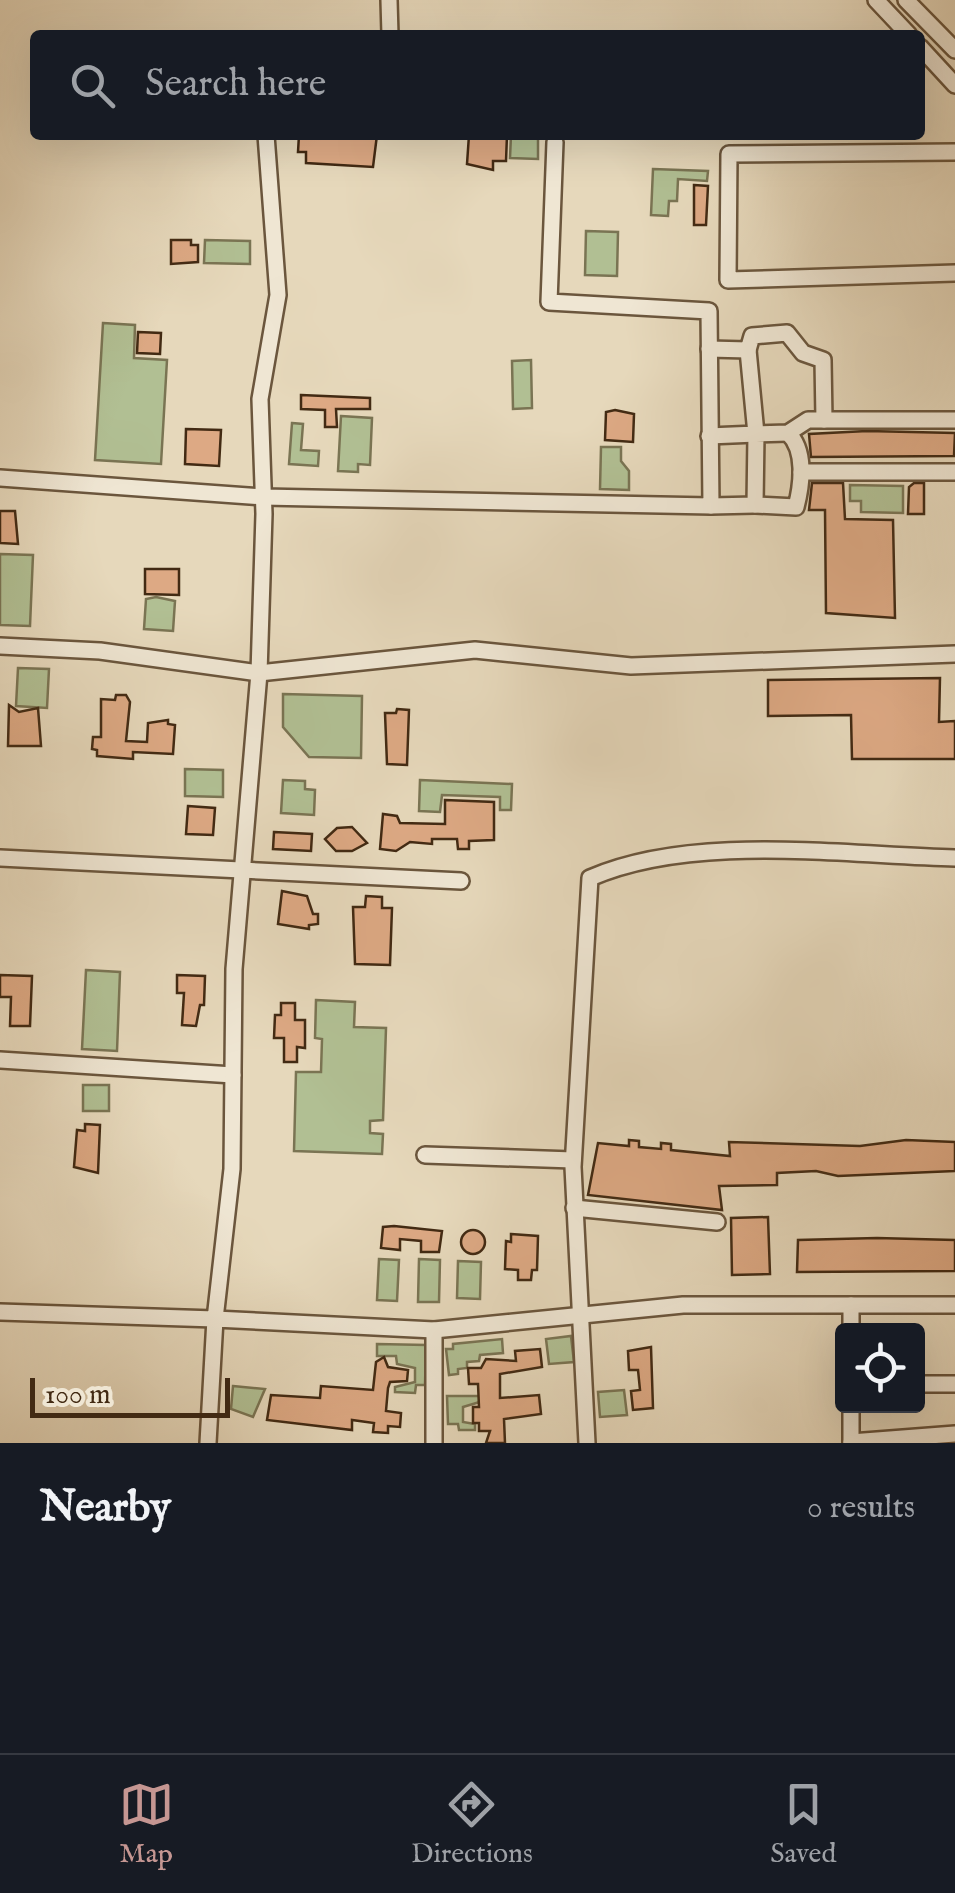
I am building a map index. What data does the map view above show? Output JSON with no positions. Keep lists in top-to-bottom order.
{
  "scale_bar": "100 m",
  "page": {
    "search": "Search here",
    "scale": "100 m",
    "heading": ["Nearby", "0 results"],
    "nav": ["Map", "Directions", "Saved"]
  }
}
